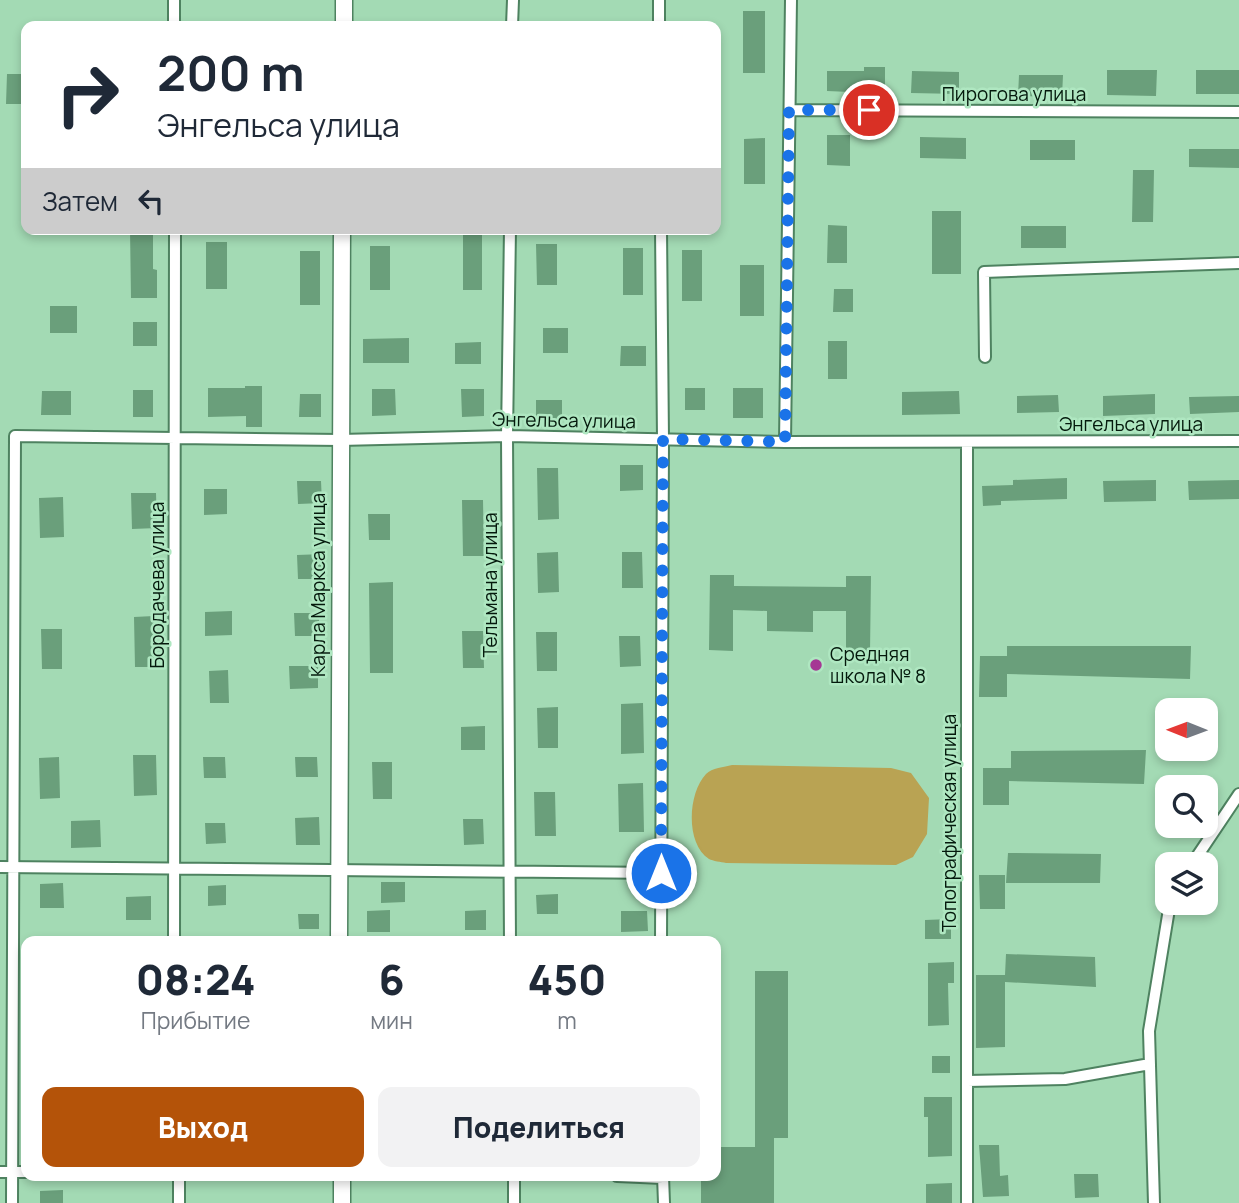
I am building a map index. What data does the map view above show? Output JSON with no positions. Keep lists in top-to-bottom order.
{
  "streets": {
    "street": [
      "Пирогова улица",
      "Энгельса улица",
      "Бородачева улица",
      "Карла Маркса улица",
      "Тельмана улица",
      "Топографическая улица"
    ]
  },
  "crossings": [
    ["Энгельса улица", "Бородачева улица"],
    ["Энгельса улица", "Карла Маркса улица"],
    ["Энгельса улица", "Тельмана улица"],
    ["Энгельса улица", "Топографическая улица"]
  ],
  "places": ["Средняя школа № 8"],
  "north": "left",
  "page": {
    "turn": ["200 m", "Энгельса улица"],
    "then": "Затем",
    "eta": [
      "08:24",
      "Прибытие",
      "6",
      "мин",
      "450",
      "m"
    ],
    "buttons": ["Выход", "Поделиться"]
  }
}
